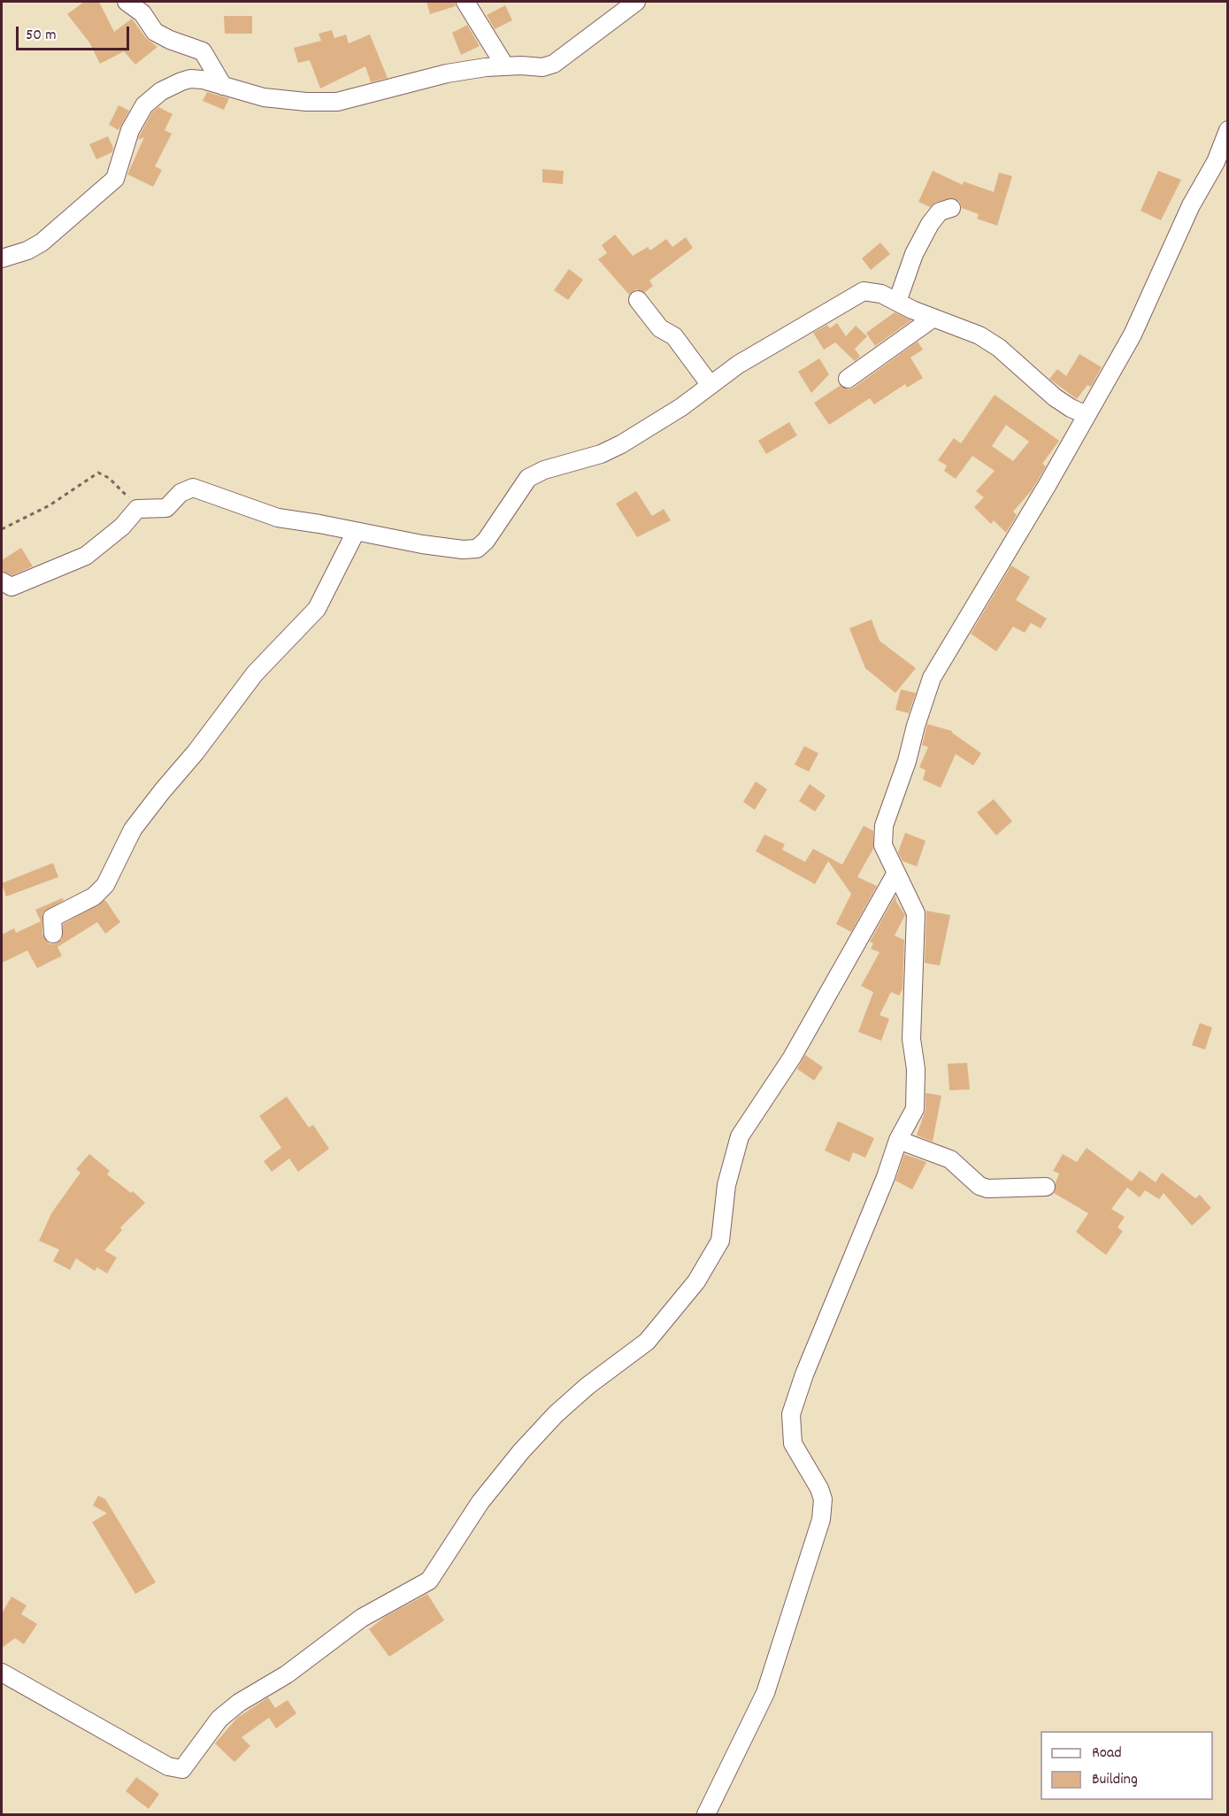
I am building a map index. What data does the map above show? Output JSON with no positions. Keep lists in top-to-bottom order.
{
  "legend": ["Road", "Building"],
  "scale_bar": "50 m"
}
